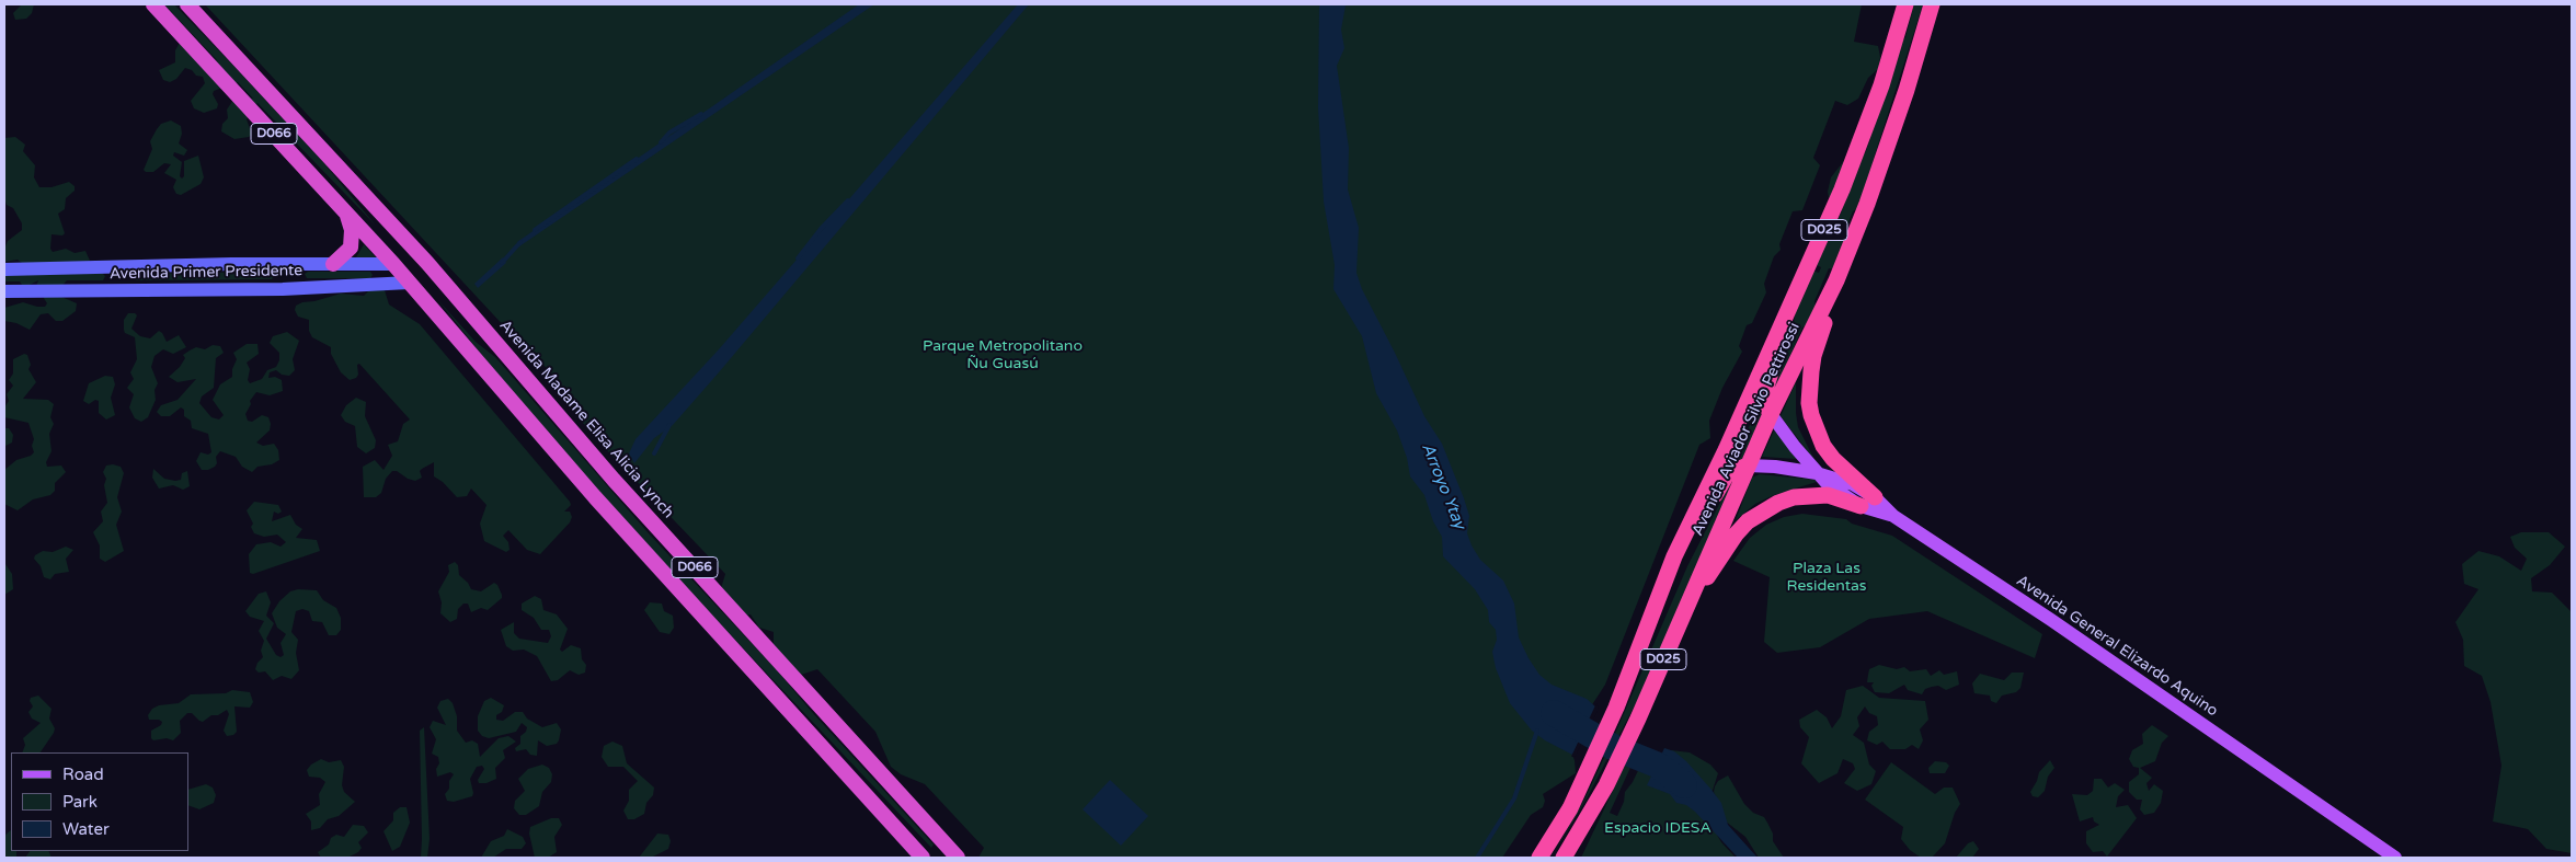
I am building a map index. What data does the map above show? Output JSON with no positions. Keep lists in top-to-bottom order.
{
  "streets": {
    "highway": [
      "D066",
      "D025",
      "Avenida Madame Elisa Alicia Lynch",
      "Avenida Aviador Silvio Pettirossi"
    ],
    "main road": ["Avenida Primer Presidente", "Avenida General Elizardo Aquino"]
  },
  "crossings": [
    ["D066", "Avenida Primer Presidente"]
  ],
  "water": ["Arroyo Ytay"],
  "parks": ["Parque Metropolitano Ñu Guasú", "Plaza Las Residentas", "Espacio IDESA"],
  "legend": ["Road", "Park", "Water"]
}
